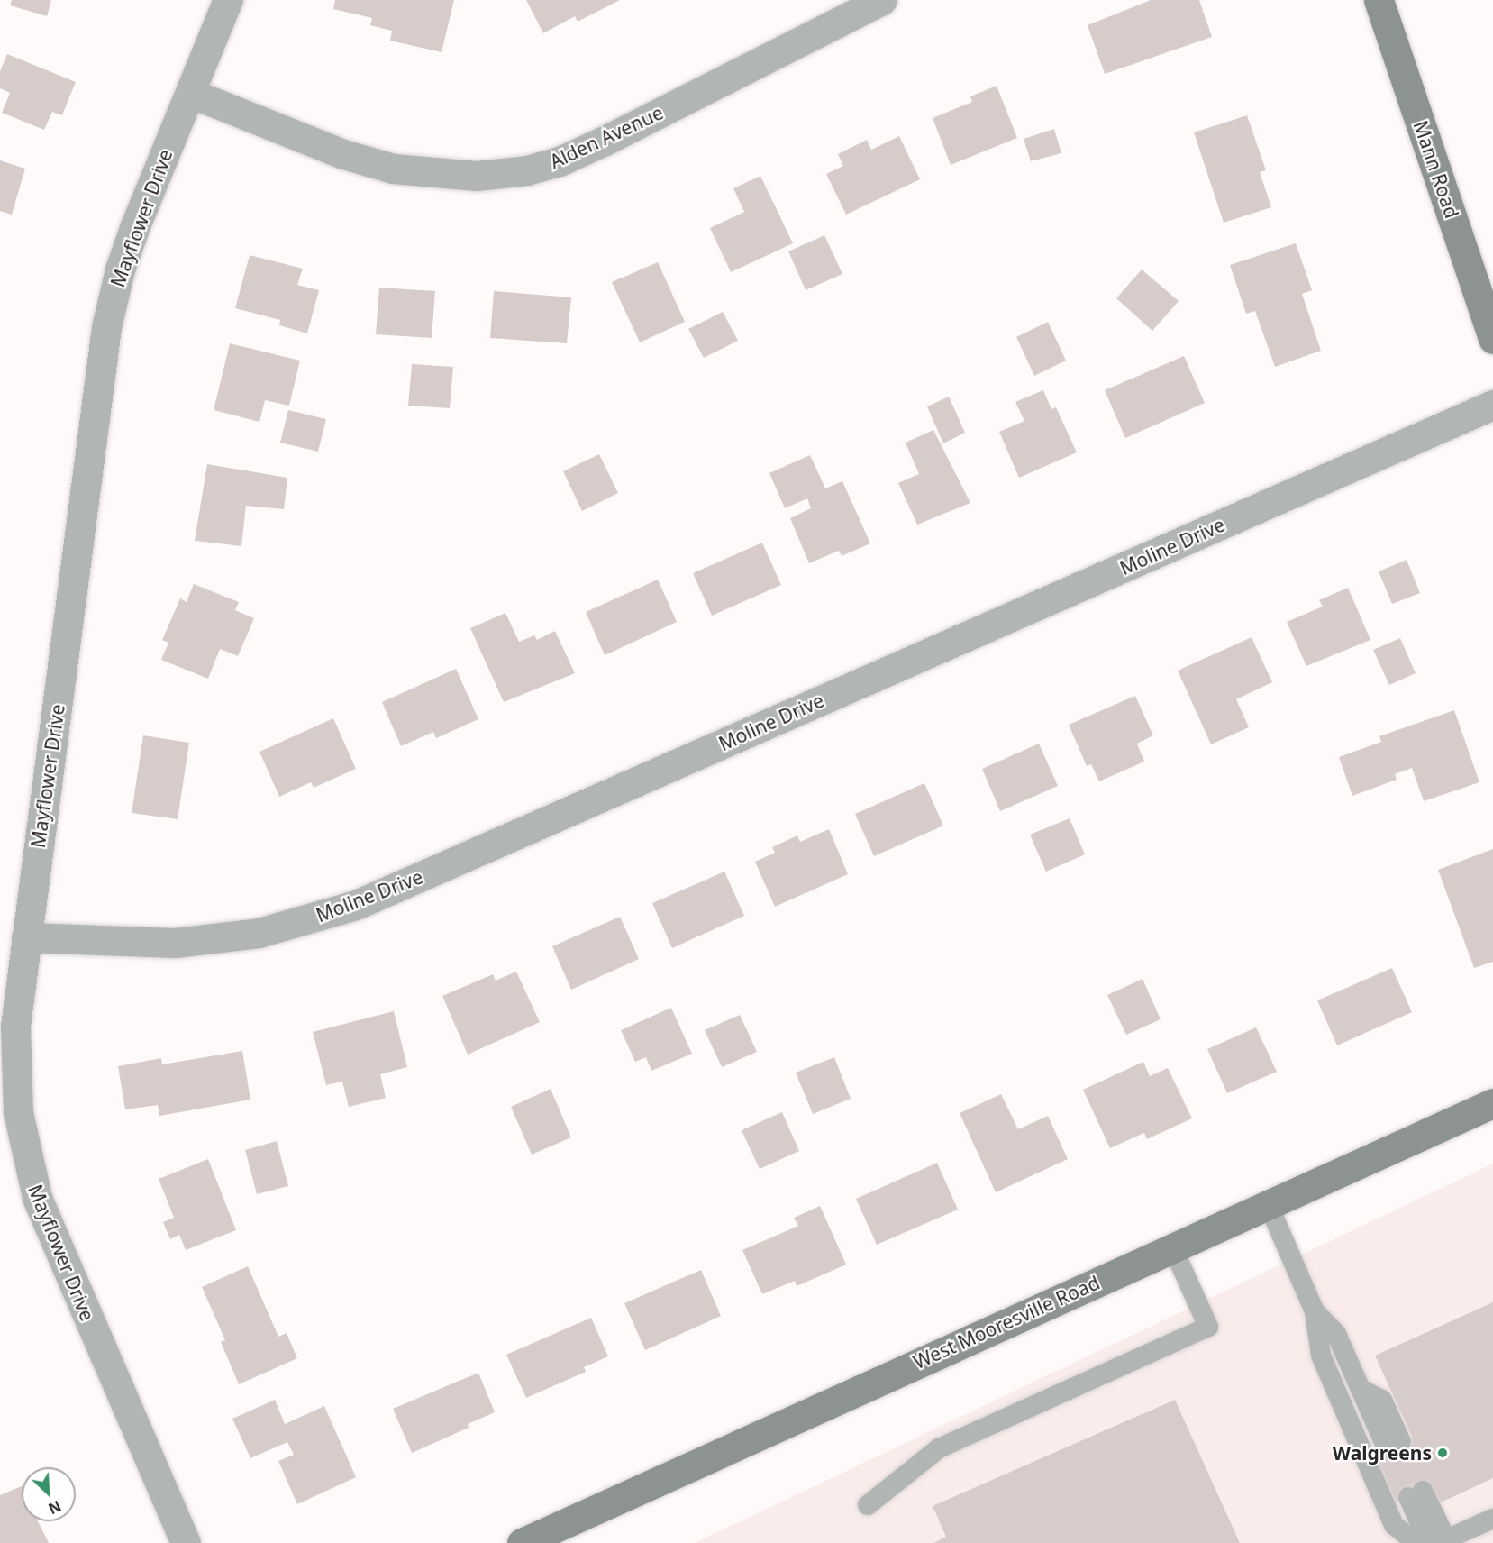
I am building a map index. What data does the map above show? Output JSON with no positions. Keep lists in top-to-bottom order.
{
  "streets": {
    "main road": ["Mann Road", "West Mooresville Road"],
    "street": ["Alden Avenue", "Mayflower Drive", "Moline Drive"]
  },
  "crossings": [
    ["Alden Avenue", "Mayflower Drive"],
    ["Mayflower Drive", "Moline Drive"]
  ],
  "places": ["Walgreens"],
  "north": "bottom right"
}
